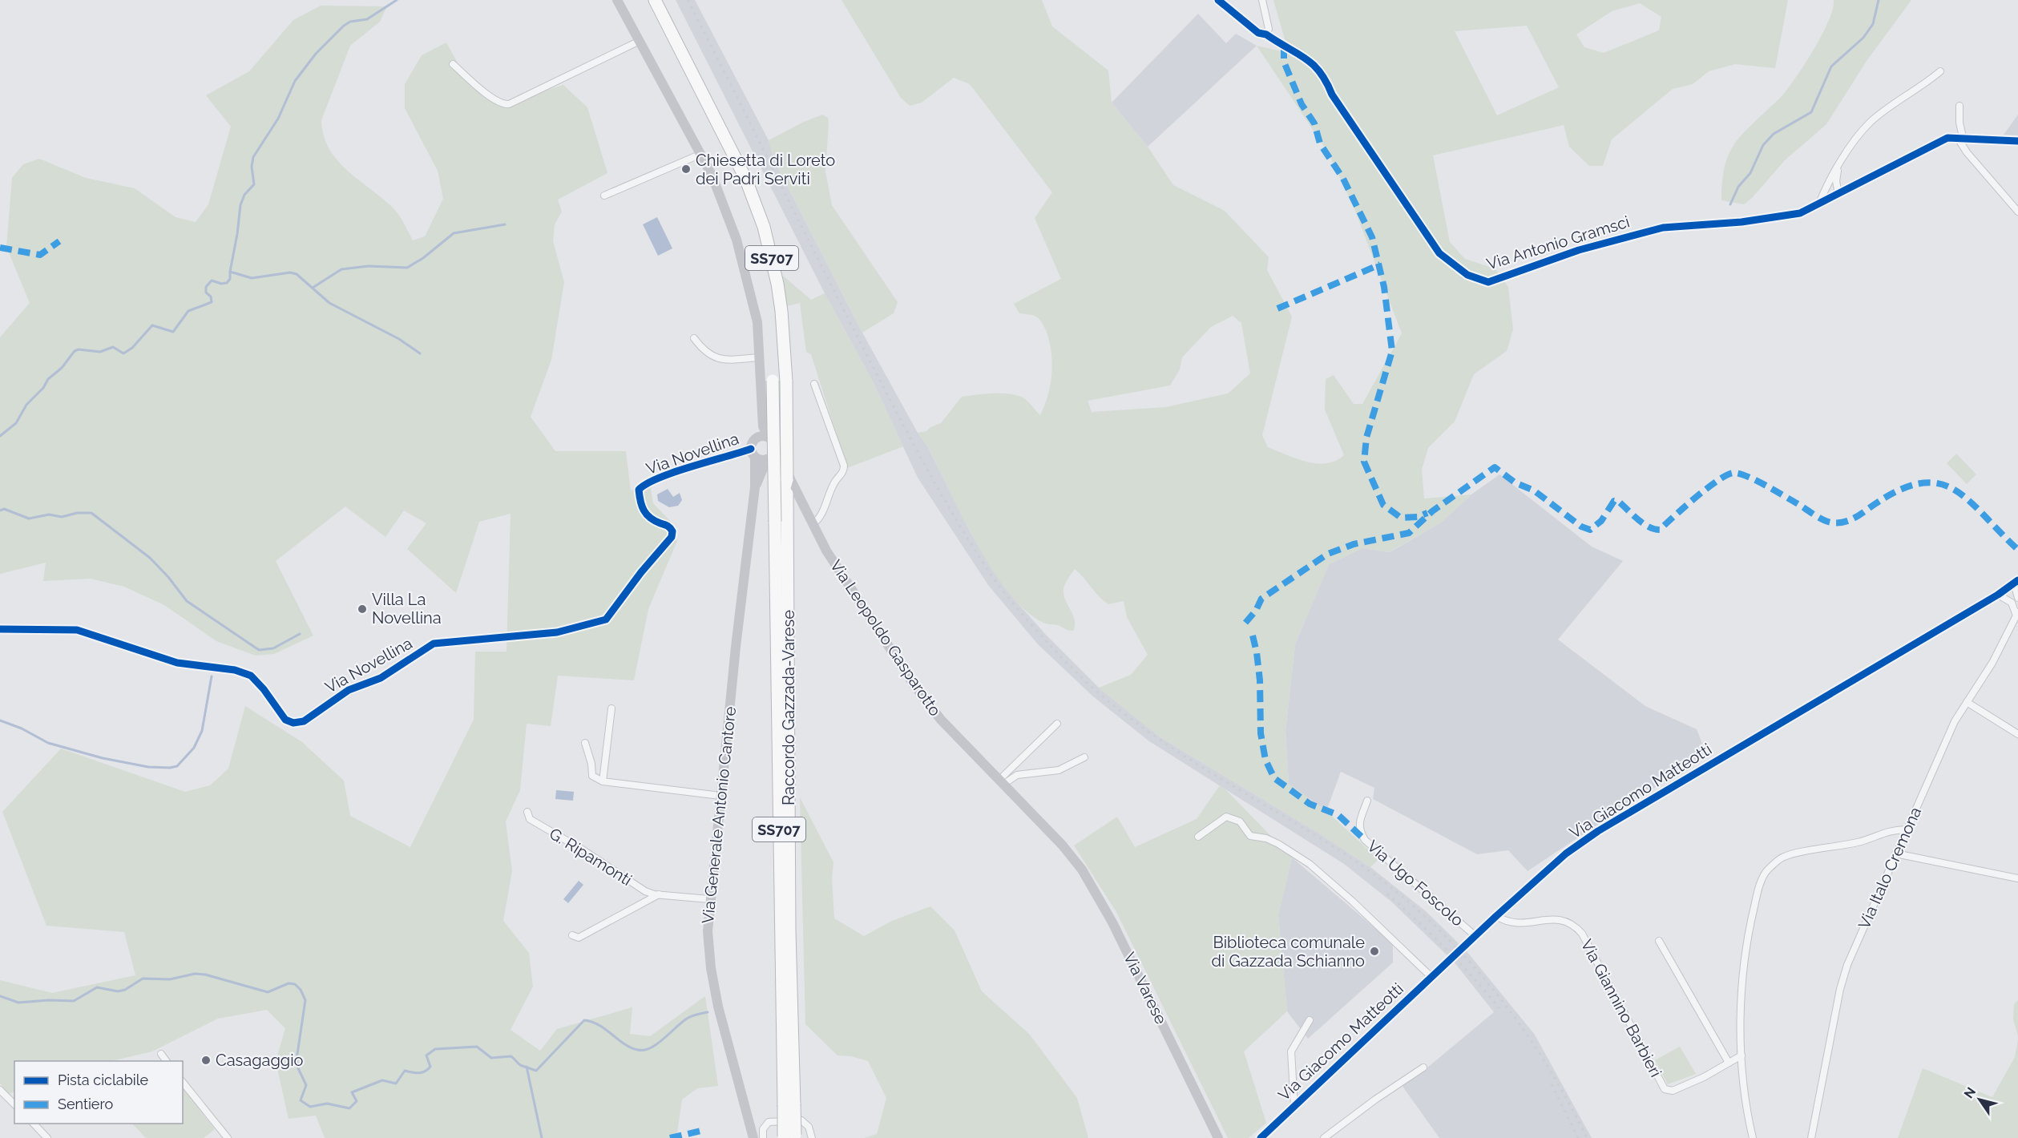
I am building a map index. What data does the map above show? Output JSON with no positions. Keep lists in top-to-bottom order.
{
  "streets": {
    "highway": ["SS707", "Raccordo Gazzada-Varese"],
    "main road": ["Via Leopoldo Gasparotto", "Via Generale Antonio Cantore", "Via Varese"],
    "street": [
      "Via Antonio Gramsci",
      "Via Novellina",
      "Via Giacomo Matteotti",
      "G. Ripamonti",
      "Via Italo Cremona",
      "Via Ugo Foscolo",
      "Via Giannino Barbieri"
    ]
  },
  "crossings": [
    ["Via Novellina", "Via Leopoldo Gasparotto"],
    ["Via Novellina", "Via Generale Antonio Cantore"],
    ["Via Leopoldo Gasparotto", "Raccordo Gazzada-Varese"],
    ["Via Leopoldo Gasparotto", "Via Generale Antonio Cantore"],
    ["Via Leopoldo Gasparotto", "Via Varese"],
    ["Via Giacomo Matteotti", "Via Italo Cremona"],
    ["Via Giacomo Matteotti", "Via Ugo Foscolo"],
    ["Via Giacomo Matteotti", "Via Giannino Barbieri"],
    ["Via Generale Antonio Cantore", "G. Ripamonti"]
  ],
  "places": [
    "Chiesetta di Loreto dei Padri Serviti",
    "Villa La Novellina",
    "Biblioteca comunale di Gazzada Schianno",
    "Casagaggio"
  ],
  "legend": ["Pista ciclabile", "Sentiero"],
  "north": "top left"
}
